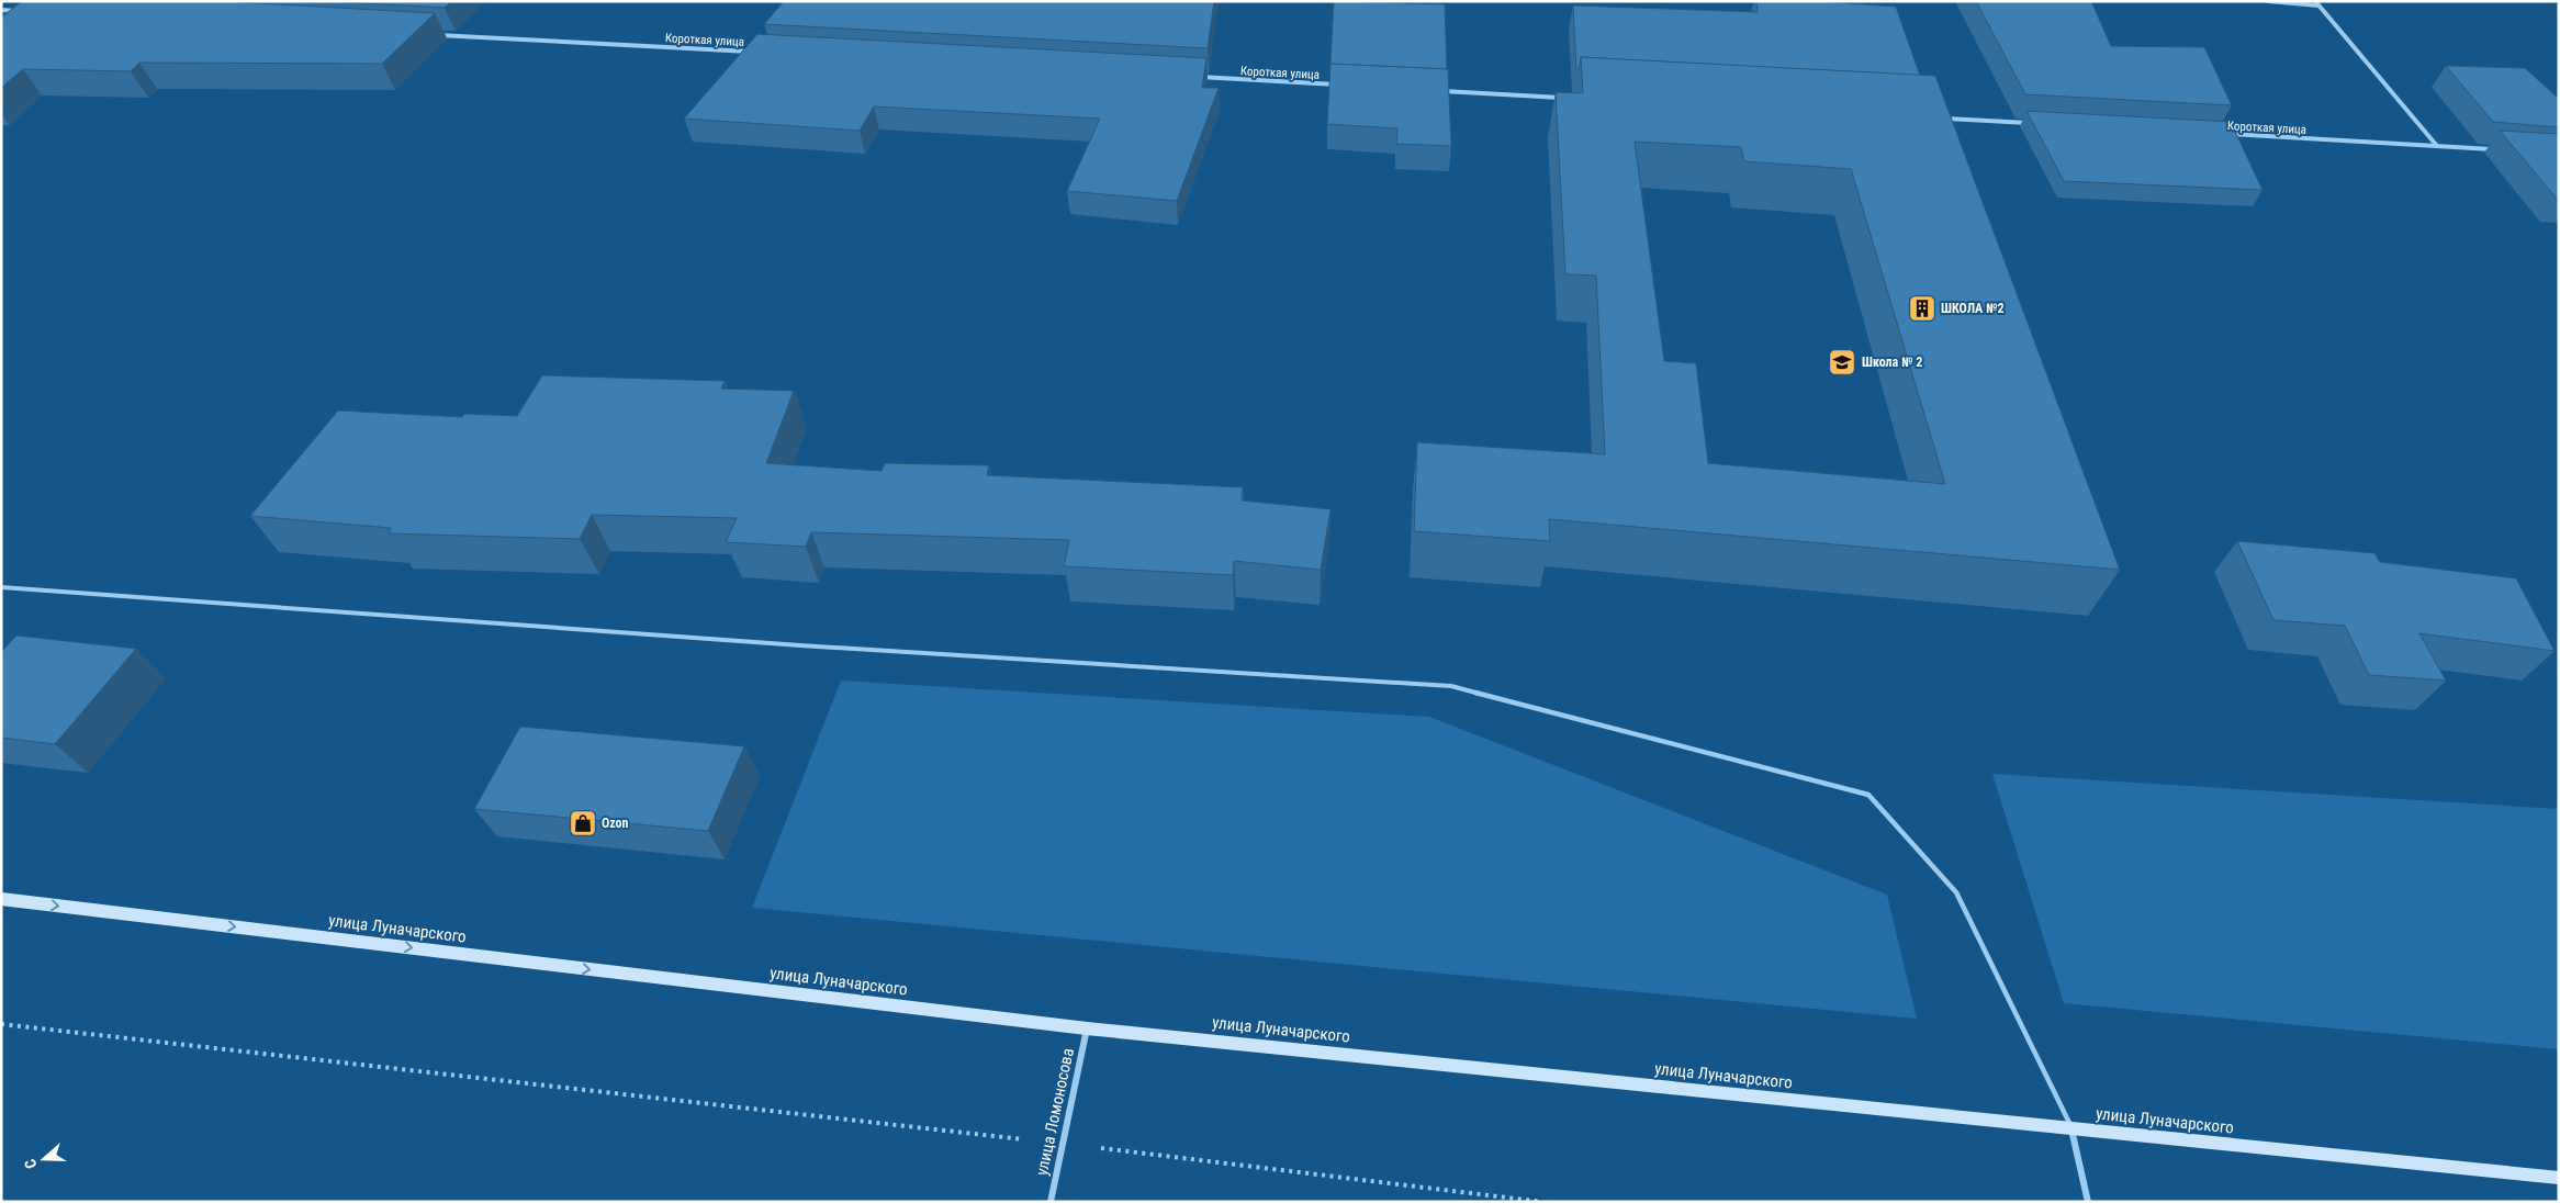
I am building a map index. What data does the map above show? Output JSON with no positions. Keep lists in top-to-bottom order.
{
  "streets": {
    "main road": ["улица Луначарского"],
    "street": ["Короткая улица", "улица Ломоносова"]
  },
  "crossings": [
    ["улица Луначарского", "улица Ломоносова"]
  ],
  "one_way": ["улица Луначарского"],
  "places": {
    "building": ["ШКОЛА №2"],
    "school or university": ["Школа № 2"],
    "shop": ["Ozon"]
  },
  "north": "left"
}
